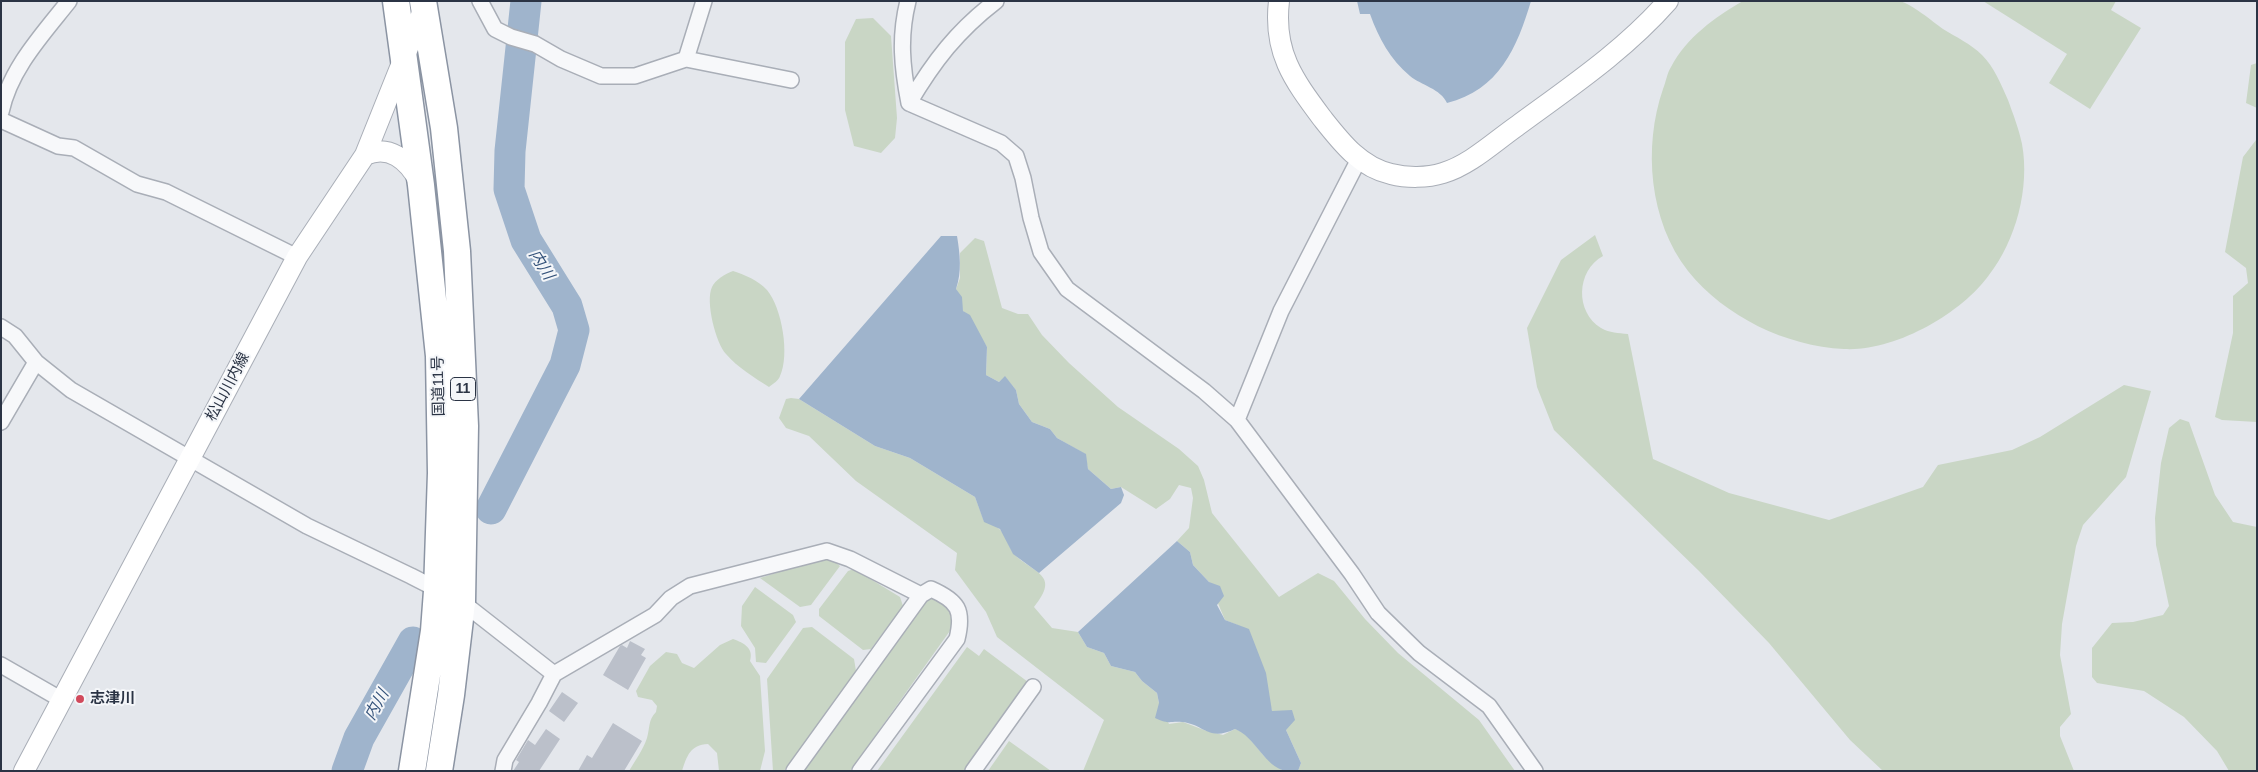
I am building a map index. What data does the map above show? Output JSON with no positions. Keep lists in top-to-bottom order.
{
  "streets": {
    "highway": ["国道11号", "11"],
    "main road": ["松山川内線"]
  },
  "crossings": [
    ["国道11号", "松山川内線"]
  ],
  "water": ["内川"],
  "places": ["志津川"]
}
